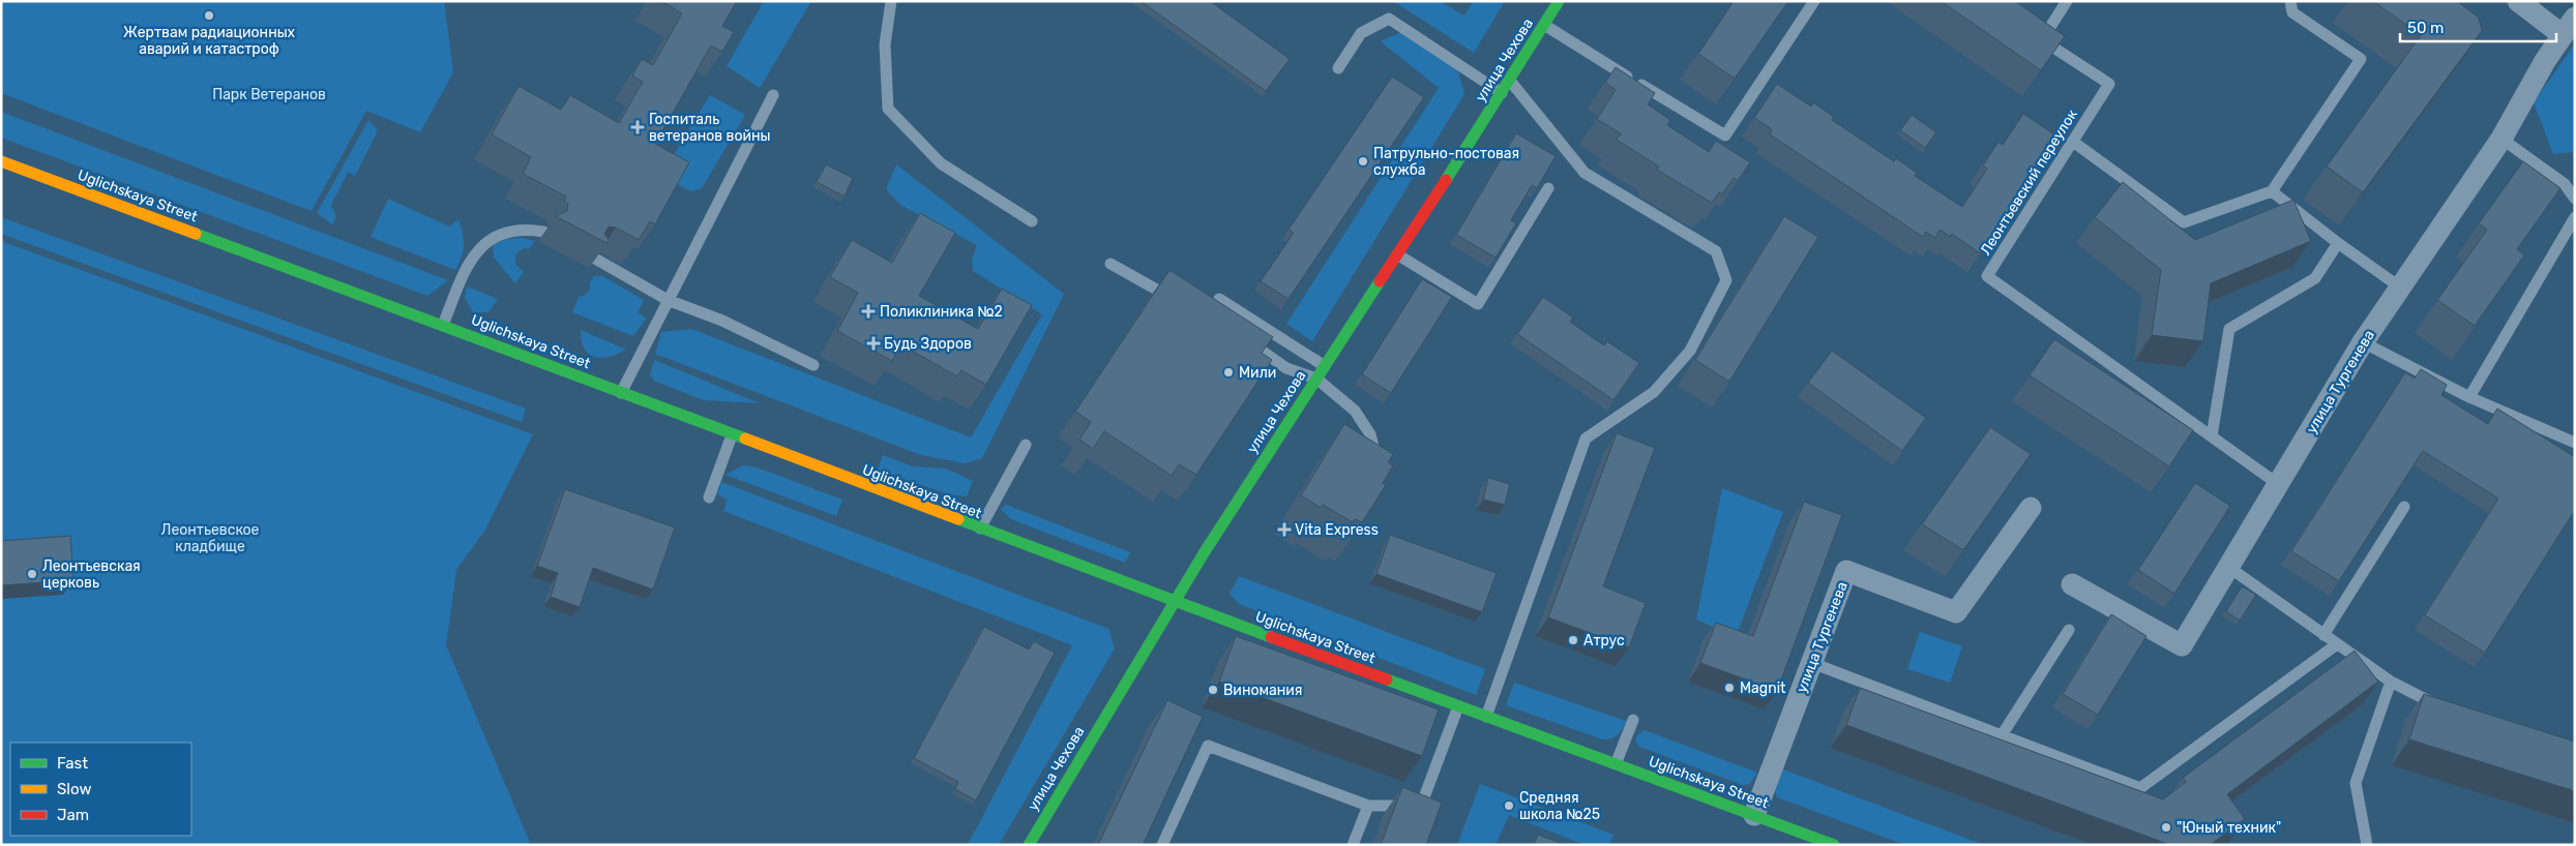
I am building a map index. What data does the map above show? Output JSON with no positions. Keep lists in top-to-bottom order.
{
  "streets": {
    "main road": ["улица Чехова", "Uglichskaya Street"],
    "street": ["улица Тургенева"],
    "lane": ["Леонтьевский переулок"]
  },
  "crossings": [
    ["улица Чехова", "Uglichskaya Street"],
    ["Леонтьевский переулок", "улица Тургенева"],
    ["Uglichskaya Street", "улица Тургенева"]
  ],
  "parks": ["Парк Ветеранов", "Леонтьевское кладбище"],
  "places": {
    "other": [
      "Жертвам радиационных аварий и катастроф",
      "Патрульно-постовая служба",
      "Мили",
      "Леонтьевская церковь",
      "Атрус",
      "Magnit",
      "Виномания",
      "Средняя школа №25",
      "\"Юный техник\""
    ],
    "health": [
      "Госпиталь ветеранов войны",
      "Поликлиника №2",
      "Будь Здоров",
      "Vita Express"
    ]
  },
  "legend": ["Fast", "Slow", "Jam"],
  "scale_bar": "50 m"
}
